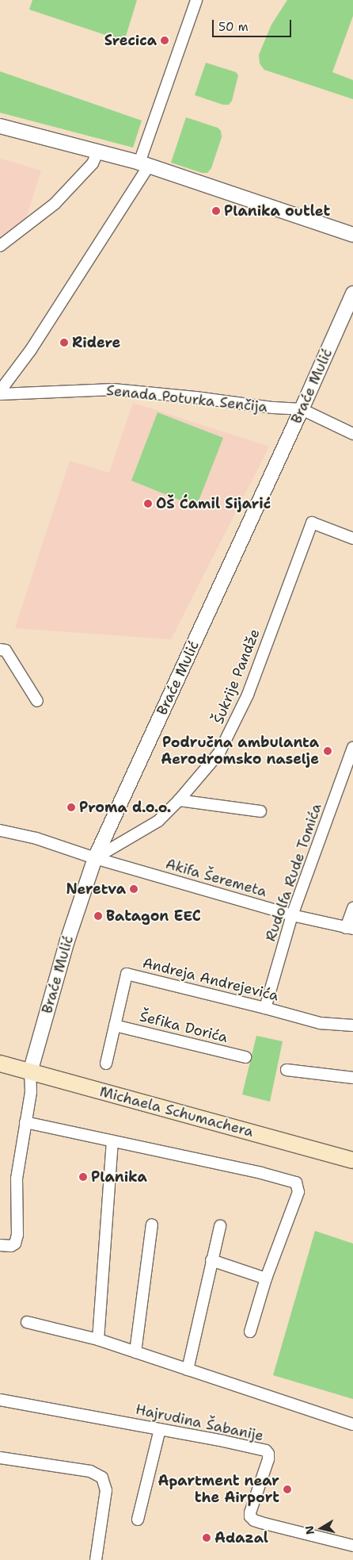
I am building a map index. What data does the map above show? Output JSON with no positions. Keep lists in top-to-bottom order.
{
  "streets": {
    "main road": ["Michaela Schumachera"],
    "street": [
      "Braće Mulić",
      "Senada Poturka Senčija",
      "Šukrije Pandže",
      "Rudolfa Rude Tomića",
      "Akifa Šeremeta",
      "Andreja Andrejevića",
      "Šefika Dorića",
      "Hajrudina Šabanije"
    ]
  },
  "crossings": [
    ["Braće Mulić", "Senada Poturka Senčija"],
    ["Braće Mulić", "Šukrije Pandže"],
    ["Braće Mulić", "Akifa Šeremeta"],
    ["Braće Mulić", "Michaela Schumachera"],
    ["Šukrije Pandže", "Akifa Šeremeta"],
    ["Rudolfa Rude Tomića", "Akifa Šeremeta"],
    ["Rudolfa Rude Tomića", "Andreja Andrejevića"],
    ["Andreja Andrejevića", "Šefika Dorića"]
  ],
  "places": [
    "Srecica",
    "Planika outlet",
    "Ridere",
    "OŠ Ćamil Sijarić",
    "Područna ambulanta Aerodromsko naselje",
    "Proma d.o.o.",
    "Neretva",
    "Batagon EEC",
    "Planika",
    "Apartment near the Airport",
    "Adazal"
  ],
  "scale_bar": "50 m",
  "north": "left"
}
